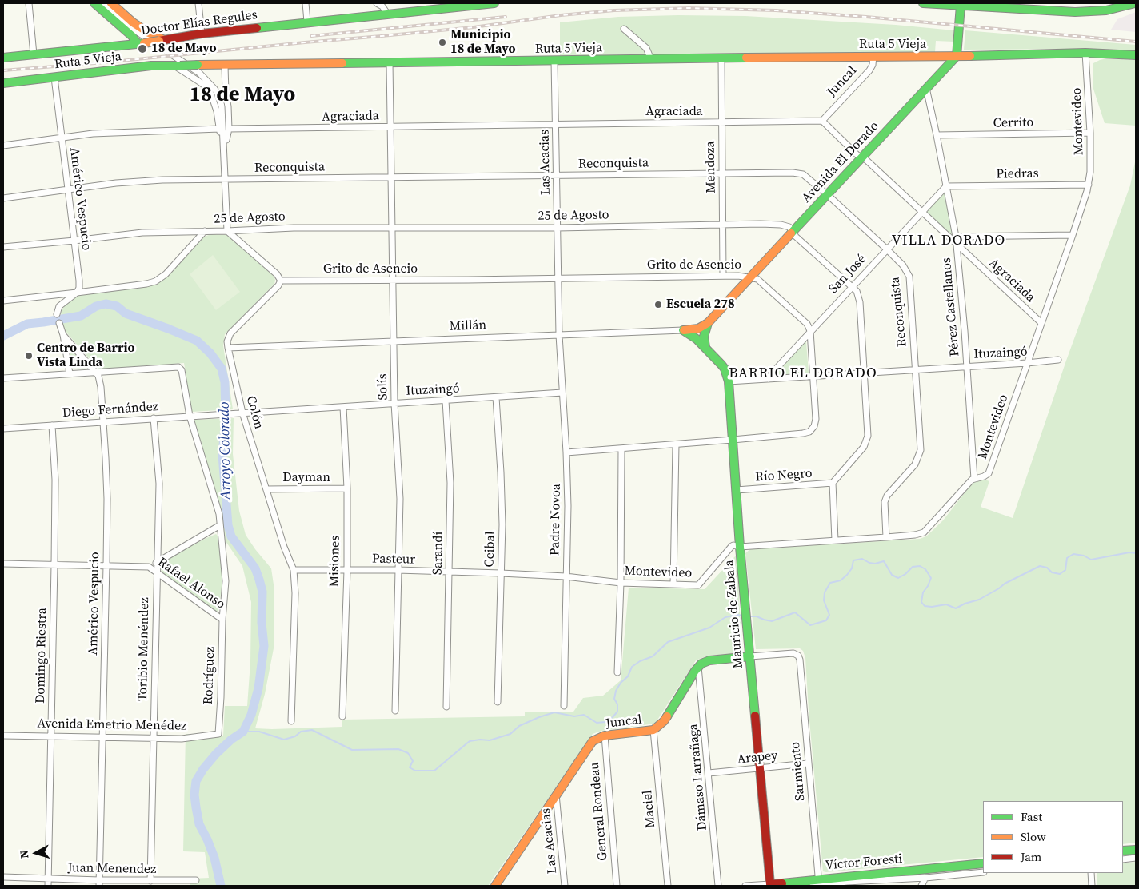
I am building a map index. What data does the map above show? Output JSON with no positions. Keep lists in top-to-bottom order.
{
  "streets": {
    "street": [
      "Doctor Elías Regules",
      "Ruta 5 Vieja",
      "Juncal",
      "Agraciada",
      "Montevideo",
      "Cerrito",
      "Las Acacias",
      "Avenida El Dorado",
      "Reconquista",
      "Mendoza",
      "Piedras",
      "Américo Vespucio",
      "25 de Agosto",
      "Grito de Asencio",
      "San José",
      "Pérez Castellanos",
      "Millán",
      "Ituzaingó",
      "Solís",
      "Diego Fernández",
      "Colón",
      "Río Negro",
      "Dayman",
      "Padre Novoa",
      "Ceibal",
      "Sarandí",
      "Pasteur",
      "Misiones",
      "Rafael Alonso",
      "Mauricio de Zabala",
      "Toribio Menéndez",
      "Domingo Riestra",
      "Rodríguez",
      "Avenida Emetrio Menédez",
      "Arapey",
      "Sarmiento",
      "Dámaso Larrañaga",
      "Maciel",
      "General Rondeau",
      "Víctor Foresti",
      "Juan Menendez"
    ]
  },
  "crossings": [
    ["Ruta 5 Vieja", "Juncal"],
    ["Ruta 5 Vieja", "Montevideo"],
    ["Ruta 5 Vieja", "Las Acacias"],
    ["Ruta 5 Vieja", "Avenida El Dorado"],
    ["Ruta 5 Vieja", "Mendoza"],
    ["Ruta 5 Vieja", "Américo Vespucio"],
    ["Ruta 5 Vieja", "Solís"],
    ["Juncal", "Agraciada"],
    ["Juncal", "Las Acacias"],
    ["Juncal", "Dámaso Larrañaga"],
    ["Juncal", "Maciel"],
    ["Juncal", "General Rondeau"],
    ["Agraciada", "Montevideo"],
    ["Agraciada", "Las Acacias"],
    ["Agraciada", "Avenida El Dorado"],
    ["Agraciada", "Mendoza"],
    ["Agraciada", "San José"],
    ["Agraciada", "Pérez Castellanos"],
    ["Agraciada", "Solís"],
    ["Montevideo", "Cerrito"],
    ["Montevideo", "Reconquista"],
    ["Montevideo", "Piedras"],
    ["Montevideo", "Pérez Castellanos"],
    ["Montevideo", "Ituzaingó"],
    ["Montevideo", "Padre Novoa"],
    ["Montevideo", "Pasteur"],
    ["Montevideo", "Mauricio de Zabala"],
    ["Cerrito", "Pérez Castellanos"],
    ["Las Acacias", "Reconquista"],
    ["Las Acacias", "25 de Agosto"],
    ["Las Acacias", "Grito de Asencio"],
    ["Las Acacias", "Millán"],
    ["Las Acacias", "Padre Novoa"],
    ["Avenida El Dorado", "Reconquista"],
    ["Avenida El Dorado", "25 de Agosto"],
    ["Avenida El Dorado", "Grito de Asencio"],
    ["Avenida El Dorado", "Pérez Castellanos"],
    ["Avenida El Dorado", "Millán"],
    ["Reconquista", "Mendoza"],
    ["Reconquista", "Américo Vespucio"],
    ["Reconquista", "San José"],
    ["Reconquista", "Ituzaingó"],
    ["Reconquista", "Solís"],
    ["Mendoza", "25 de Agosto"],
    ["Mendoza", "Grito de Asencio"],
    ["Piedras", "San José"],
    ["Piedras", "Pérez Castellanos"],
    ["Américo Vespucio", "25 de Agosto"],
    ["Américo Vespucio", "Diego Fernández"],
    ["Américo Vespucio", "Rafael Alonso"],
    ["Américo Vespucio", "Rodríguez"],
    ["Américo Vespucio", "Avenida Emetrio Menédez"],
    ["Américo Vespucio", "Juan Menendez"],
    ["25 de Agosto", "San José"],
    ["25 de Agosto", "Ituzaingó"],
    ["25 de Agosto", "Solís"],
    ["25 de Agosto", "Río Negro"],
    ["Grito de Asencio", "San José"],
    ["Grito de Asencio", "Solís"],
    ["San José", "Pérez Castellanos"],
    ["San José", "Ituzaingó"],
    ["Pérez Castellanos", "Ituzaingó"],
    ["Millán", "Solís"],
    ["Millán", "Colón"],
    ["Millán", "Padre Novoa"],
    ["Millán", "Mauricio de Zabala"],
    ["Ituzaingó", "Solís"],
    ["Ituzaingó", "Diego Fernández"],
    ["Ituzaingó", "Colón"],
    ["Ituzaingó", "Padre Novoa"],
    ["Ituzaingó", "Ceibal"],
    ["Ituzaingó", "Sarandí"],
    ["Ituzaingó", "Misiones"],
    ["Ituzaingó", "Mauricio de Zabala"],
    ["Solís", "Pasteur"],
    ["Diego Fernández", "Toribio Menéndez"],
    ["Diego Fernández", "Domingo Riestra"],
    ["Diego Fernández", "Rodríguez"],
    ["Colón", "Dayman"],
    ["Colón", "Pasteur"],
    ["Río Negro", "Mauricio de Zabala"],
    ["Dayman", "Misiones"],
    ["Padre Novoa", "Pasteur"],
    ["Ceibal", "Pasteur"],
    ["Sarandí", "Pasteur"],
    ["Pasteur", "Misiones"],
    ["Rafael Alonso", "Toribio Menéndez"],
    ["Rafael Alonso", "Domingo Riestra"],
    ["Rafael Alonso", "Rodríguez"],
    ["Mauricio de Zabala", "Arapey"],
    ["Mauricio de Zabala", "Sarmiento"],
    ["Mauricio de Zabala", "Víctor Foresti"],
    ["Toribio Menéndez", "Avenida Emetrio Menédez"],
    ["Toribio Menéndez", "Juan Menendez"],
    ["Domingo Riestra", "Avenida Emetrio Menédez"],
    ["Domingo Riestra", "Juan Menendez"],
    ["Rodríguez", "Avenida Emetrio Menédez"],
    ["Arapey", "Sarmiento"],
    ["Arapey", "Dámaso Larrañaga"],
    ["Sarmiento", "Víctor Foresti"]
  ],
  "districts": ["18 de Mayo", "VILLA DORADO", "BARRIO EL DORADO"],
  "water": ["Arroyo Colorado"],
  "places": [
    "Municipio 18 de Mayo",
    "18 de Mayo",
    "Escuela 278",
    "Centro de Barrio Vista Linda"
  ],
  "legend": ["Fast", "Slow", "Jam"],
  "north": "left"
}
